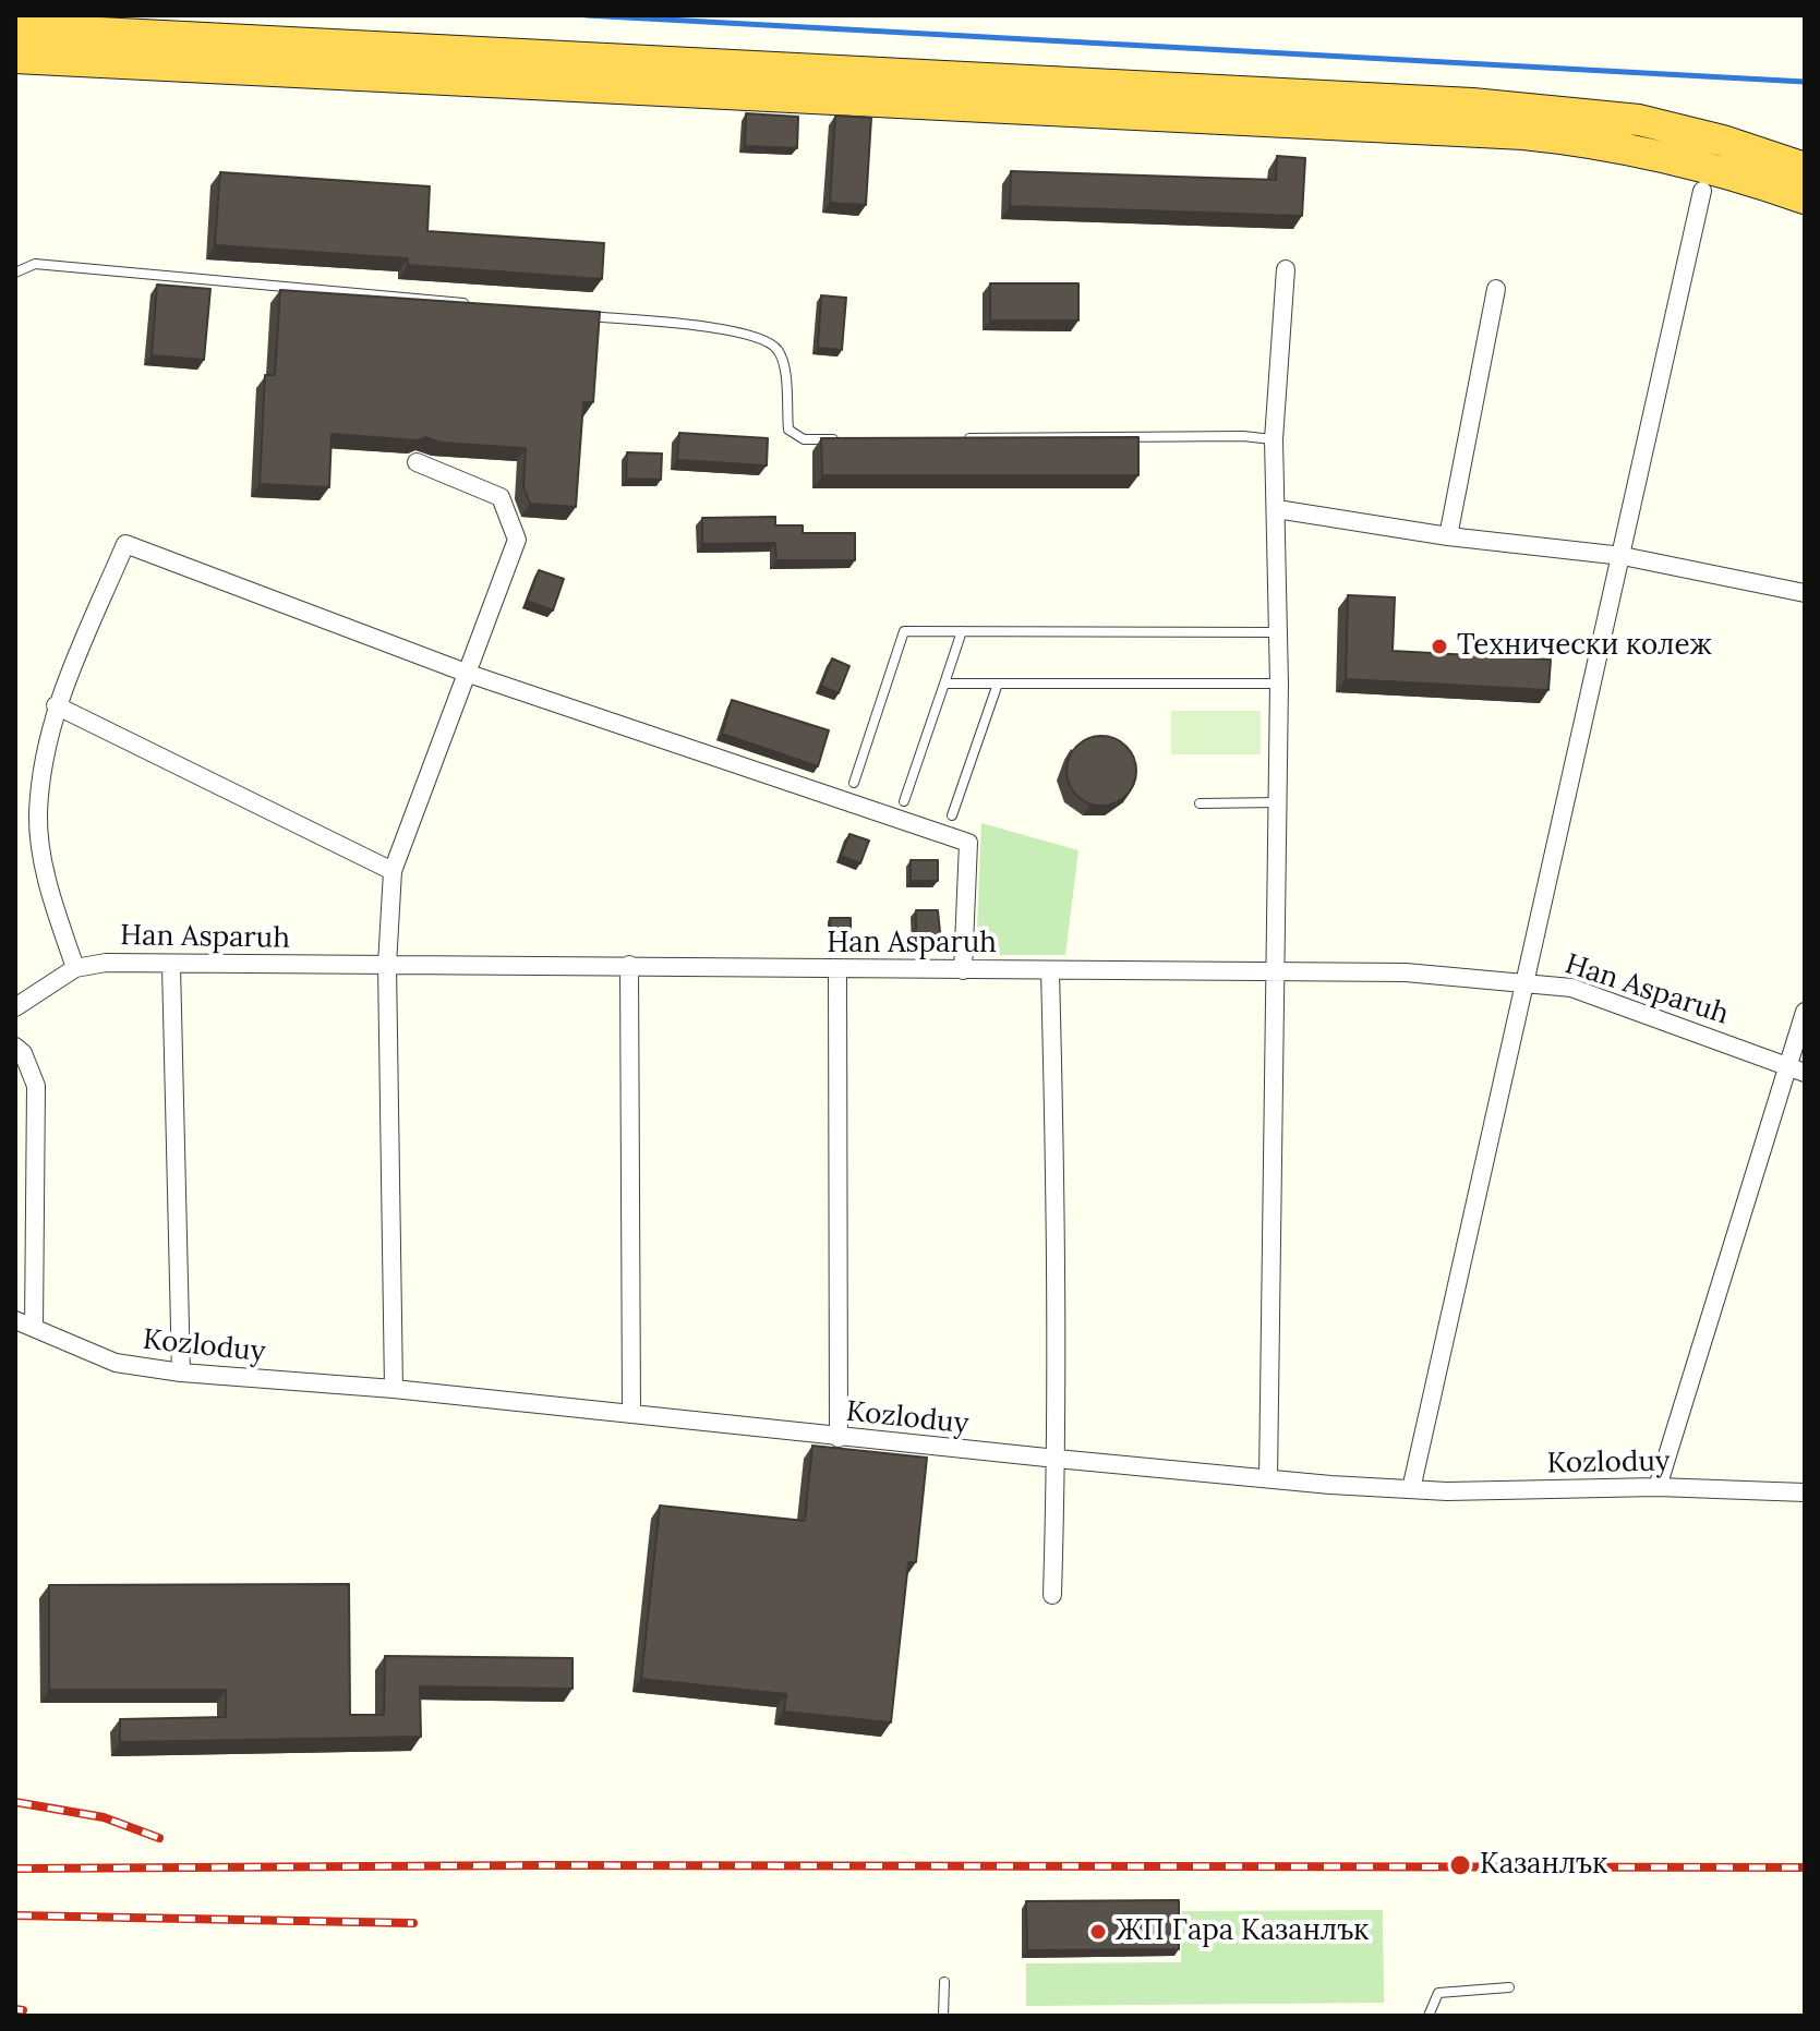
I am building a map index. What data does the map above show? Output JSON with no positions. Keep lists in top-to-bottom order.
{
  "streets": {
    "street": ["Han Asparuh", "Kozloduy"]
  },
  "places": ["Технически колеж", "Казанлък", "ЖП Гара Казанлък"]
}
